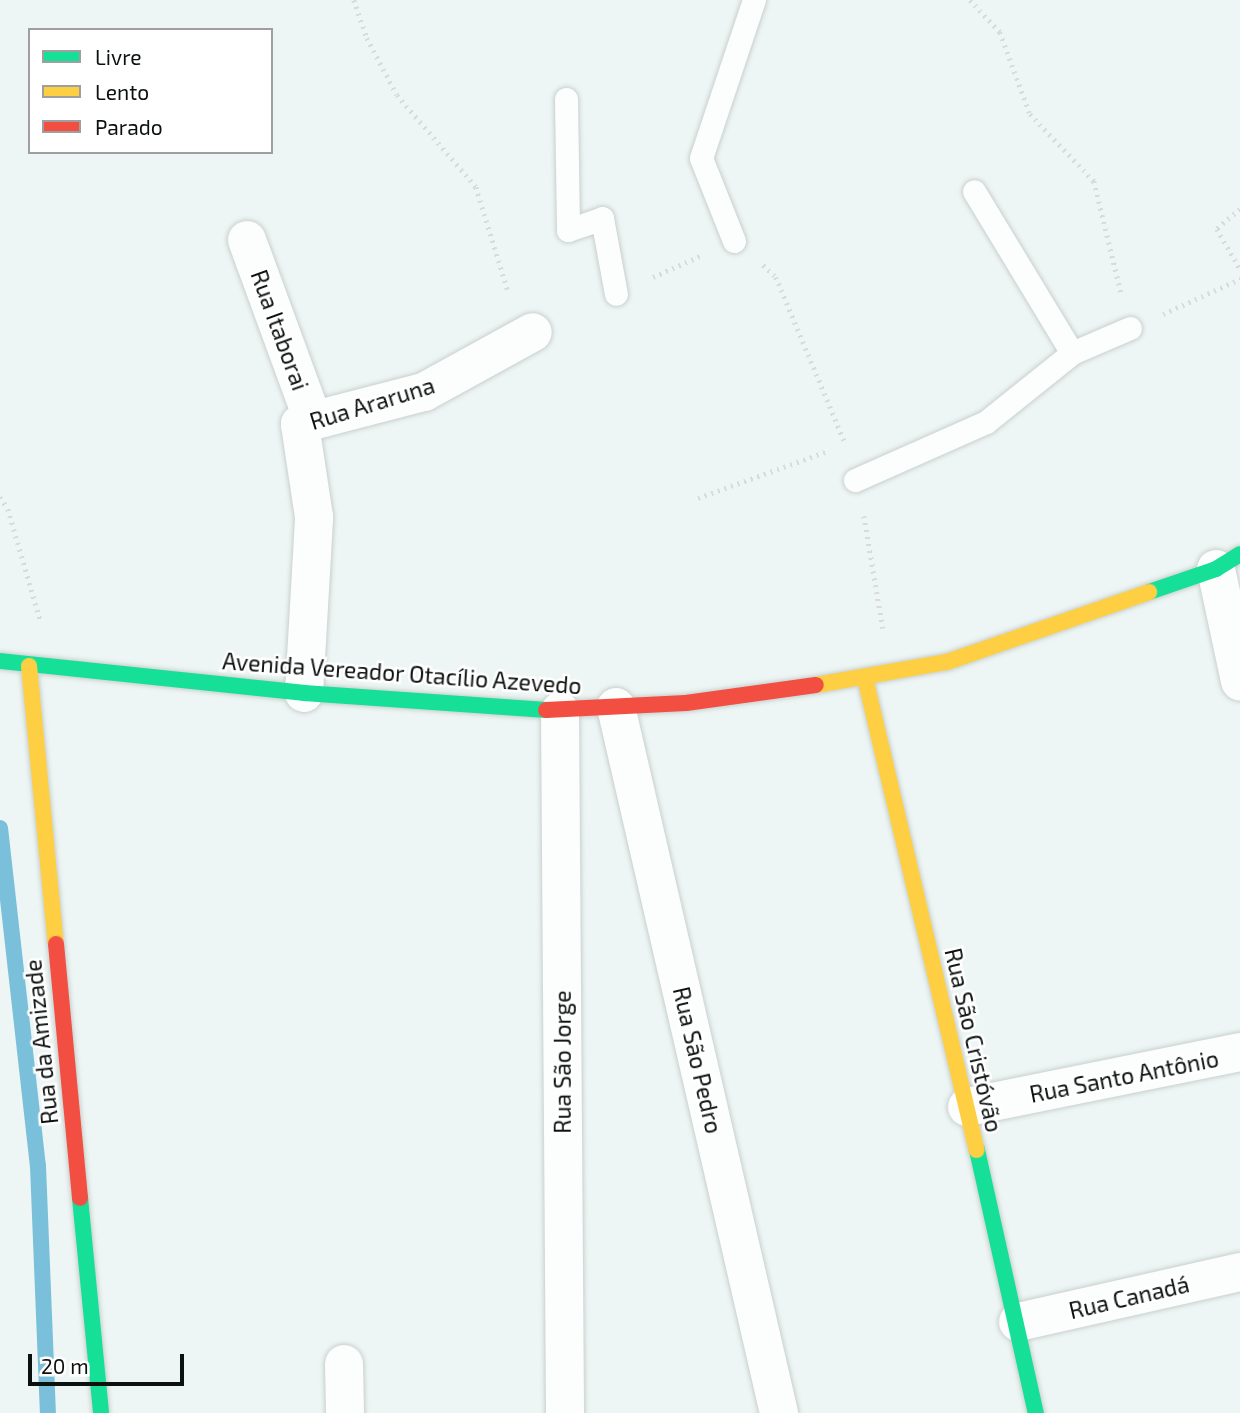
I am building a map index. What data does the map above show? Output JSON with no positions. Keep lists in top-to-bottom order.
{
  "streets": {
    "street": [
      "Rua Itaborai",
      "Rua Araruna",
      "Avenida Vereador Otacílio Azevedo",
      "Rua São Cristóvão",
      "Rua da Amizade",
      "Rua São Pedro",
      "Rua São Jorge",
      "Rua Santo Antônio",
      "Rua Canadá"
    ]
  },
  "crossings": [
    ["Rua Itaborai", "Rua Araruna"],
    ["Rua Araruna", "Avenida Vereador Otacílio Azevedo"],
    ["Avenida Vereador Otacílio Azevedo", "Rua São Cristóvão"],
    ["Avenida Vereador Otacílio Azevedo", "Rua da Amizade"],
    ["Avenida Vereador Otacílio Azevedo", "Rua São Pedro"],
    ["Avenida Vereador Otacílio Azevedo", "Rua São Jorge"],
    ["Rua São Cristóvão", "Rua Santo Antônio"],
    ["Rua São Cristóvão", "Rua Canadá"]
  ],
  "legend": ["Livre", "Lento", "Parado"],
  "scale_bar": "20 m"
}
